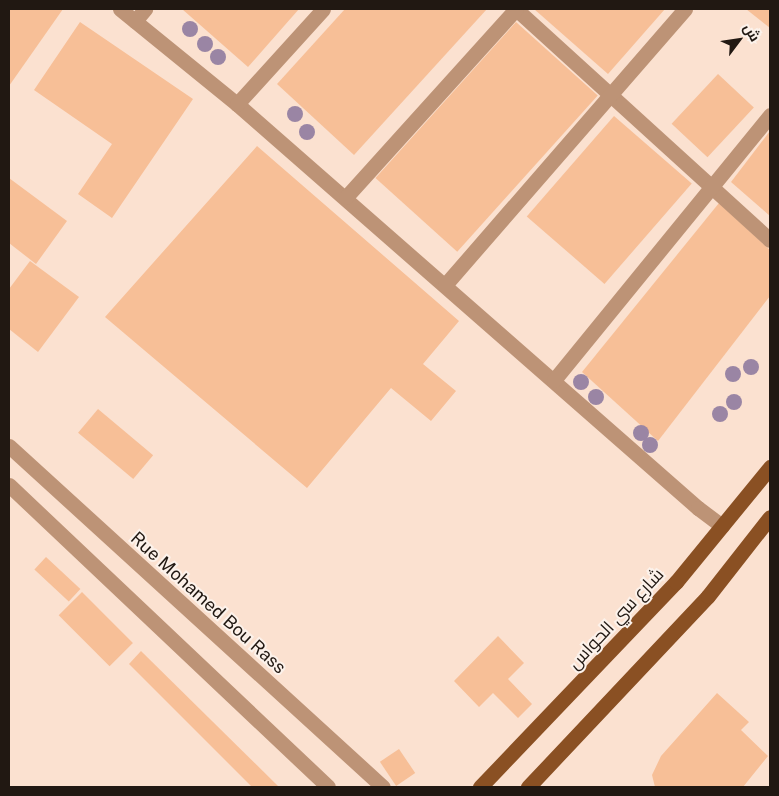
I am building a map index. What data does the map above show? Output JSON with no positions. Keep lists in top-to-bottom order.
{
  "streets": {
    "main road": ["شارع سي الحواس"],
    "street": ["Rue Mohamed Bou Rass"]
  },
  "north": "top right"
}
